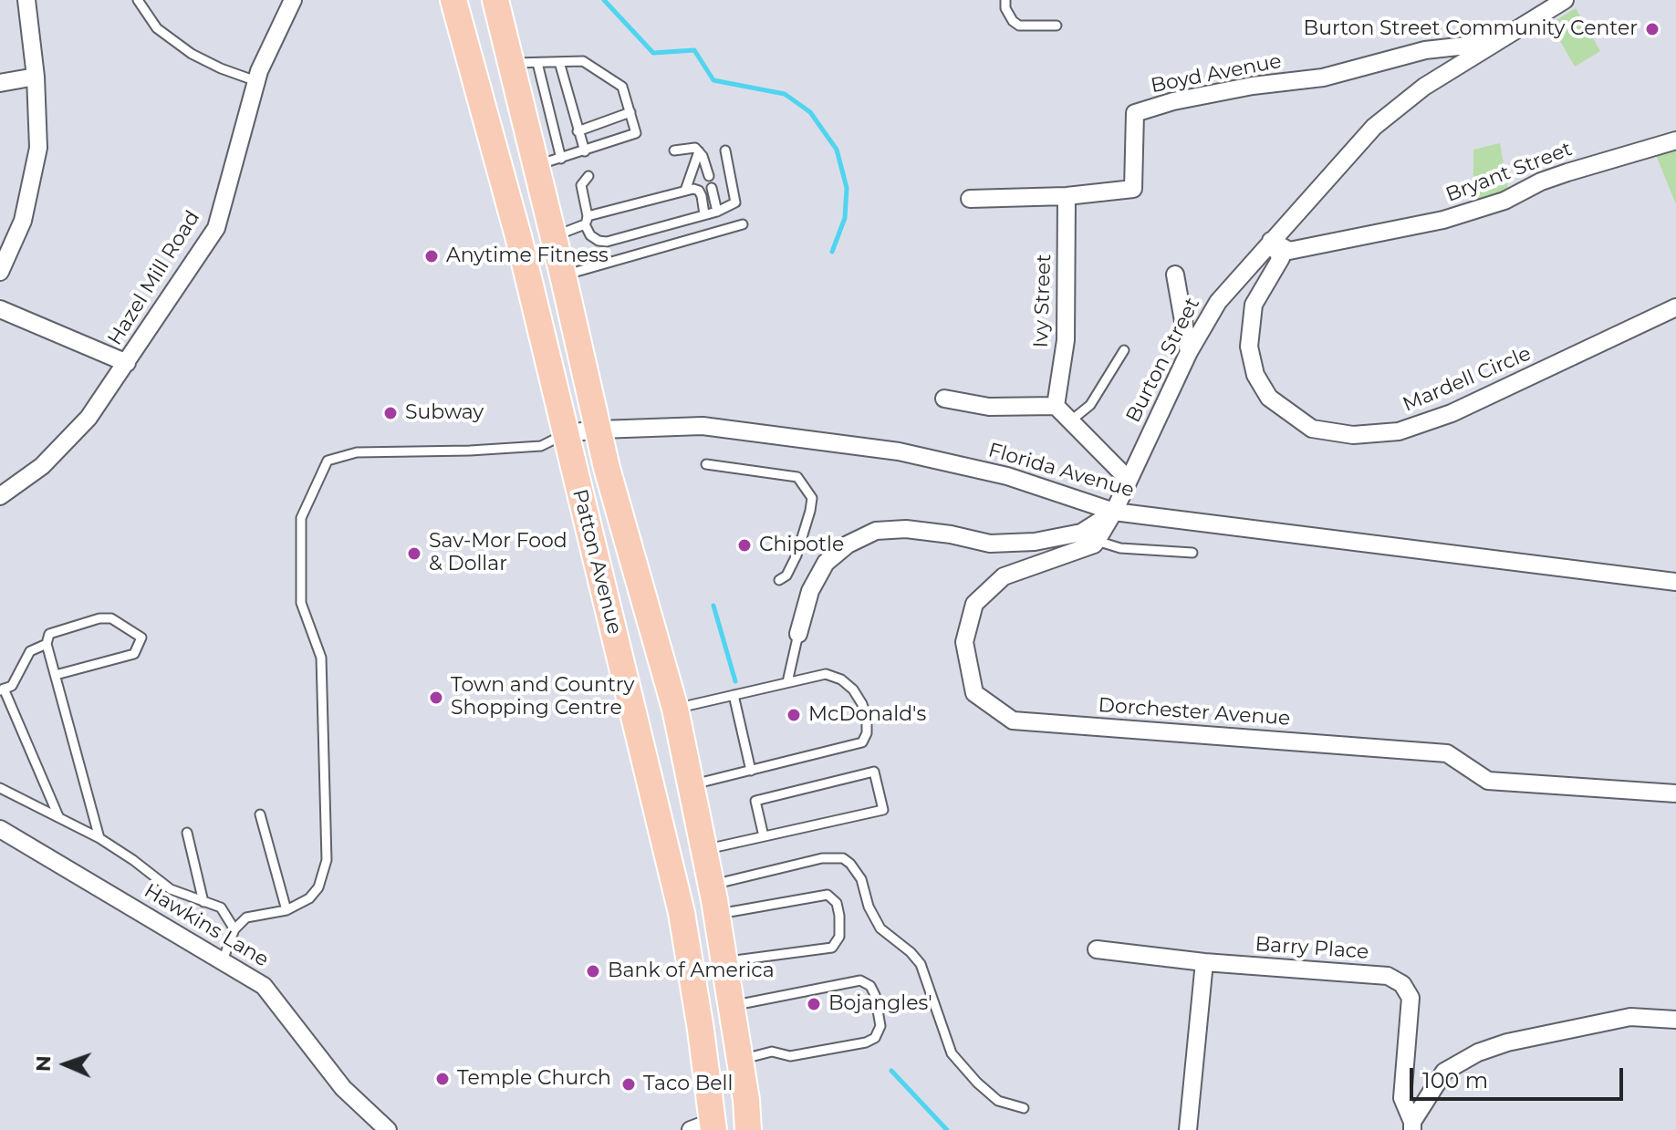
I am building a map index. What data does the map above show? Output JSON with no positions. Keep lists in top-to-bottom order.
{
  "streets": {
    "main road": ["Patton Avenue"],
    "street": [
      "Boyd Avenue",
      "Bryant Street",
      "Hazel Mill Road",
      "Ivy Street",
      "Burton Street",
      "Mardell Circle",
      "Florida Avenue",
      "Dorchester Avenue",
      "Hawkins Lane",
      "Barry Place"
    ]
  },
  "crossings": [
    ["Boyd Avenue", "Ivy Street"],
    ["Boyd Avenue", "Burton Street"],
    ["Bryant Street", "Burton Street"],
    ["Bryant Street", "Mardell Circle"],
    ["Burton Street", "Mardell Circle"],
    ["Burton Street", "Florida Avenue"],
    ["Florida Avenue", "Patton Avenue"]
  ],
  "places": [
    "Burton Street Community Center",
    "Anytime Fitness",
    "Subway",
    "Chipotle",
    "Sav-Mor Food & Dollar",
    "Town and Country Shopping Centre",
    "McDonald's",
    "Bank of America",
    "Bojangles'",
    "Temple Church",
    "Taco Bell"
  ],
  "scale_bar": "100 m",
  "north": "left"
}
